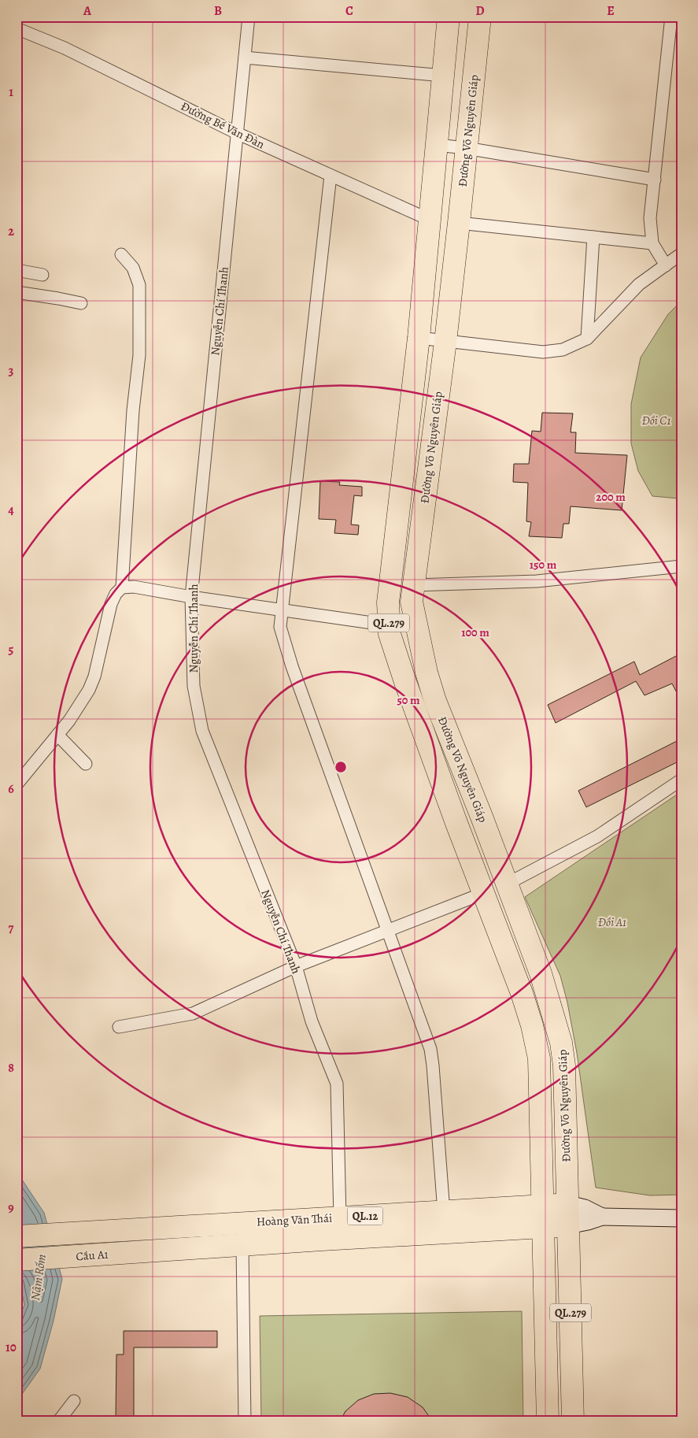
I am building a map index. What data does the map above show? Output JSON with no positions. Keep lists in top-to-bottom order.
{
  "streets": {
    "highway": [
      "Đường Võ Nguyên Giáp",
      "QL.279",
      "QL.12",
      "Hoàng Văn Thái",
      "Cầu A1"
    ],
    "street": ["Đường Bế Văn Đàn", "Nguyễn Chí Thanh"]
  },
  "crossings": [
    ["Đường Bế Văn Đàn", "Đường Võ Nguyên Giáp"],
    ["Đường Bế Văn Đàn", "Nguyễn Chí Thanh"],
    ["Đường Võ Nguyên Giáp", "Hoàng Văn Thái"],
    ["Nguyễn Chí Thanh", "Hoàng Văn Thái"],
    ["Hoàng Văn Thái", "Cầu A1"]
  ],
  "water": ["Nậm Rốm"],
  "parks": ["Đồi C1", "Đồi A1"],
  "grid": {
    "columns": [
      "A",
      "B",
      "C",
      "D",
      "E"
    ],
    "rows": [
      "1",
      "2",
      "3",
      "4",
      "5",
      "6",
      "7",
      "8",
      "9",
      "10"
    ]
  },
  "rings": [
    "200 m",
    "150 m",
    "100 m",
    "50 m"
  ]
}
